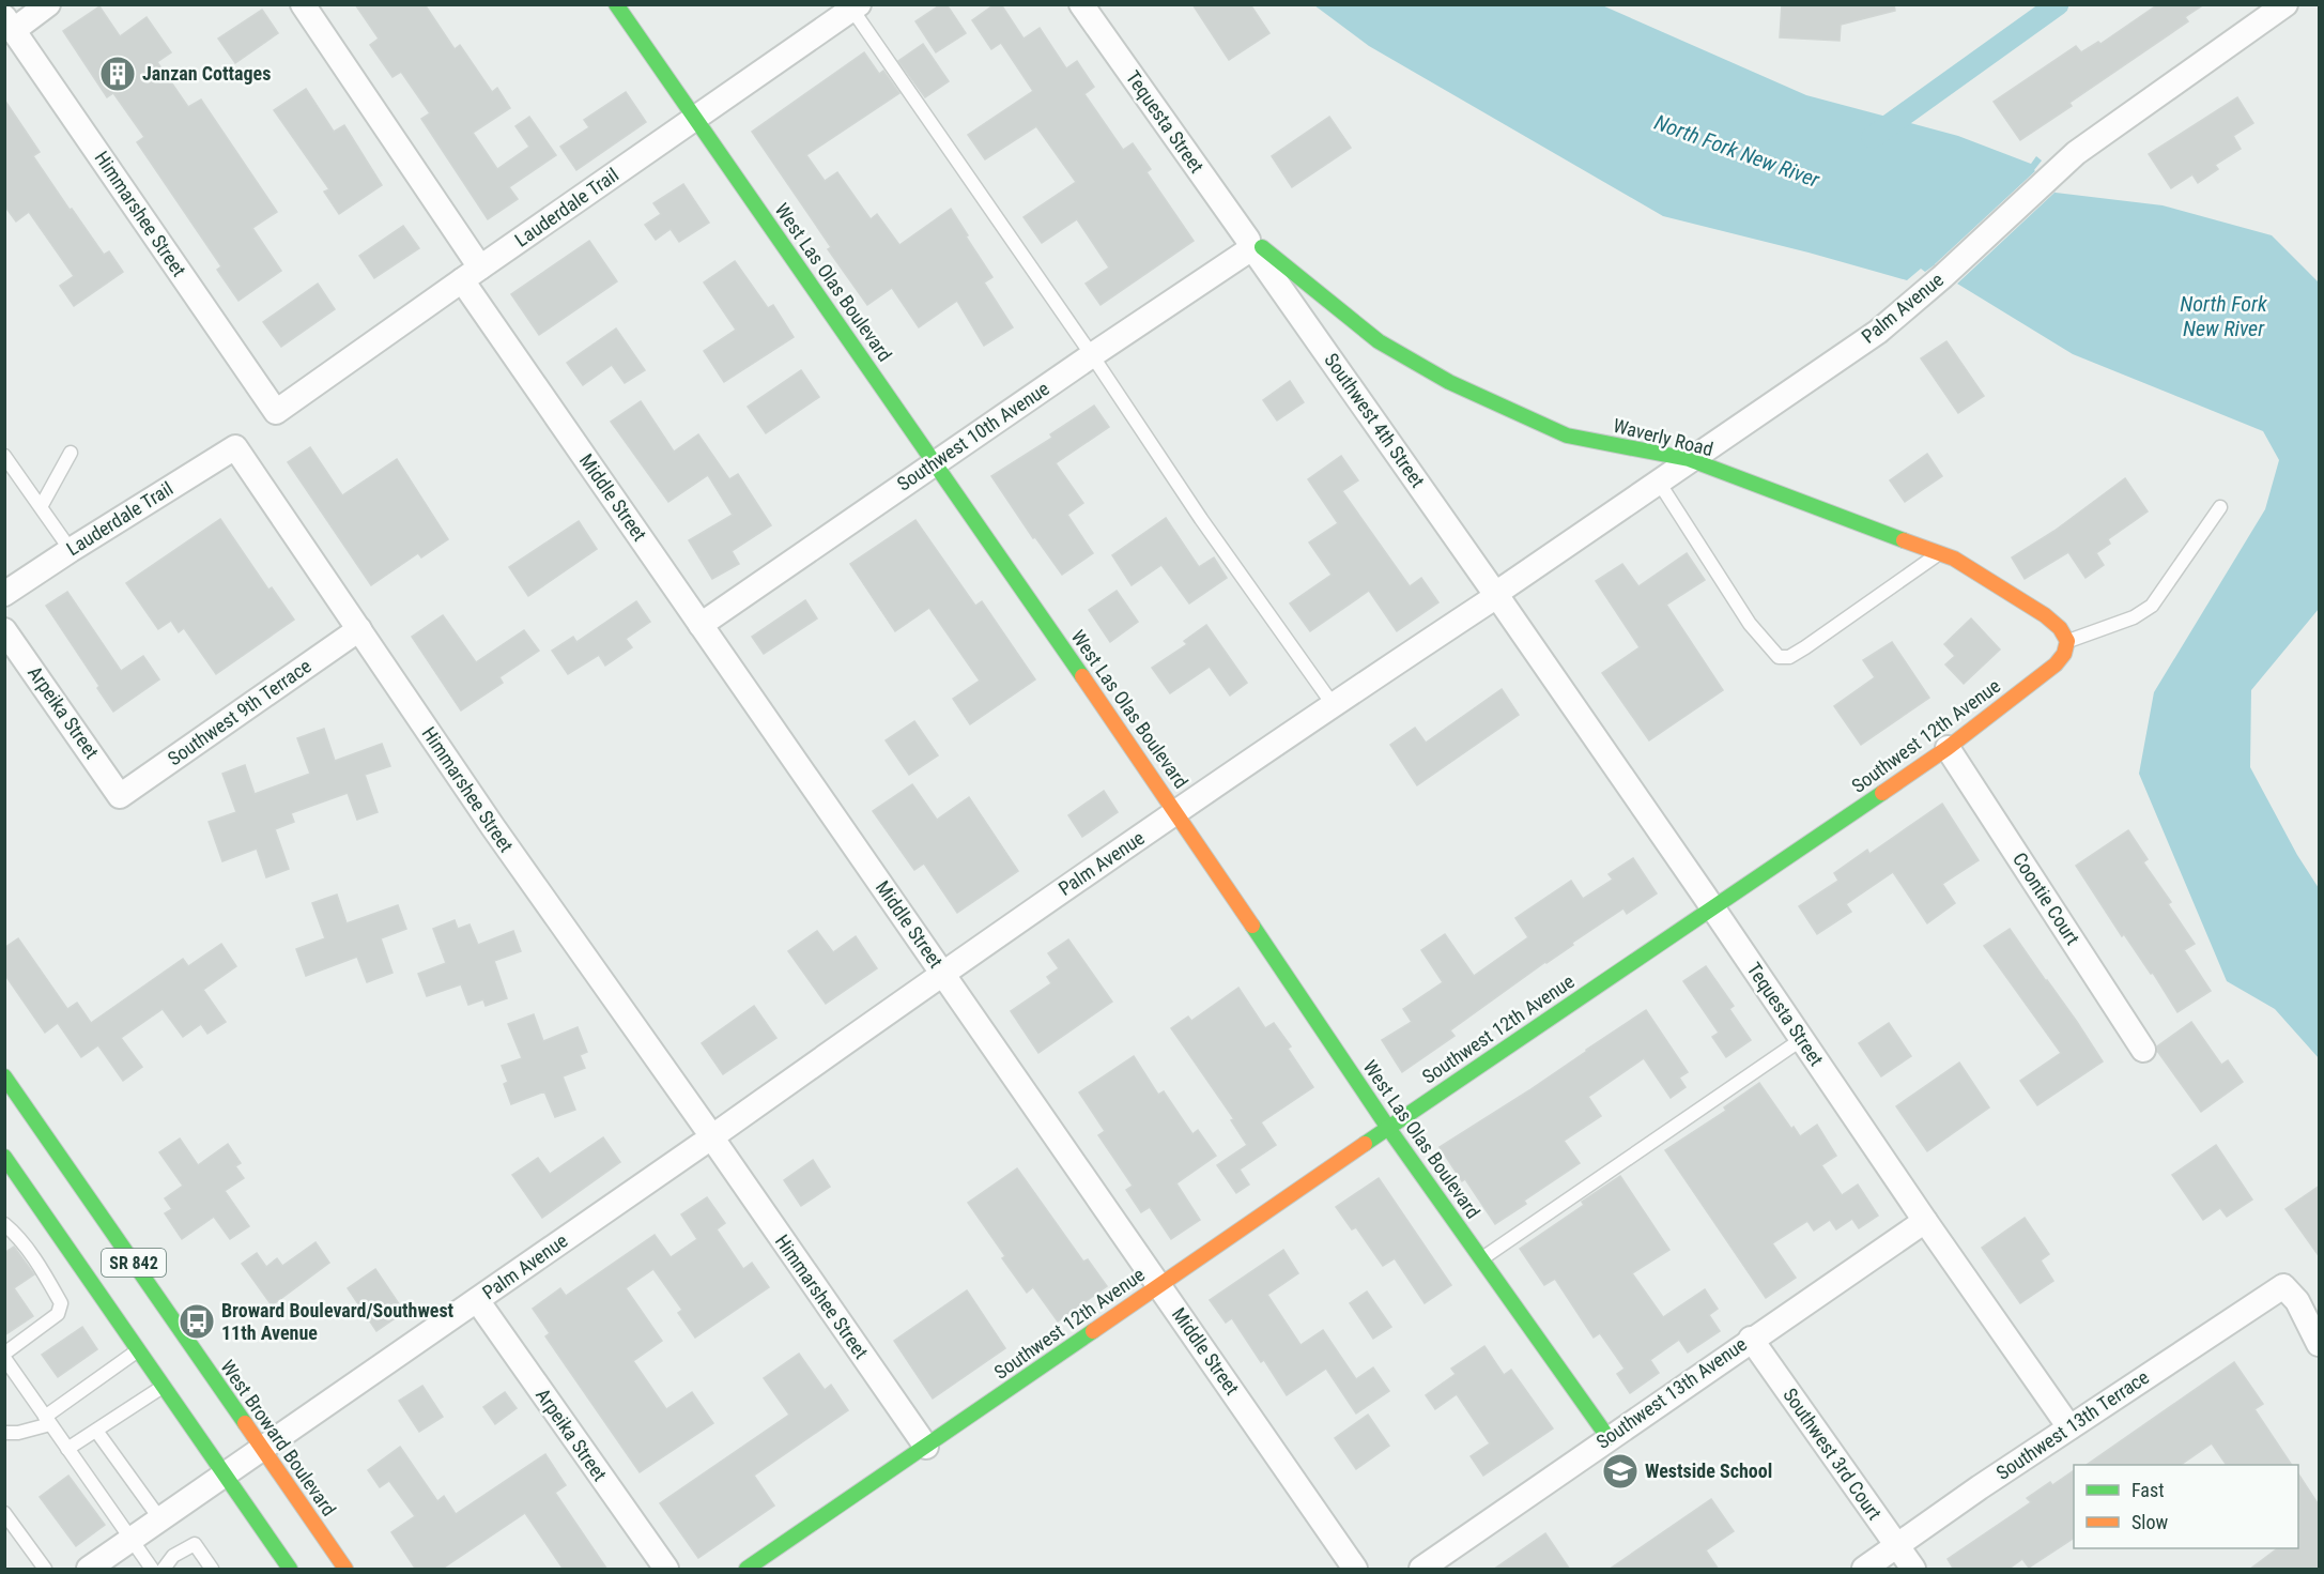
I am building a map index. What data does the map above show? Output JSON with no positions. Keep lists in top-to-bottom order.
{
  "streets": {
    "street": [
      "Tequesta Street",
      "Lauderdale Trail",
      "Himmarshee Street",
      "West Las Olas Boulevard",
      "Palm Avenue",
      "Southwest 4th Street",
      "Southwest 10th Avenue",
      "Waverly Road",
      "Middle Street",
      "Arpeika Street",
      "Southwest 9th Terrace",
      "Southwest 12th Avenue",
      "Coontie Court",
      "SR 842",
      "Southwest 13th Avenue",
      "Southwest 13th Terrace",
      "West Broward Boulevard",
      "Southwest 3rd Court"
    ]
  },
  "crossings": [
    ["Tequesta Street", "Palm Avenue"],
    ["Tequesta Street", "Southwest 4th Street"],
    ["Tequesta Street", "Southwest 10th Avenue"],
    ["Tequesta Street", "Waverly Road"],
    ["Tequesta Street", "Southwest 12th Avenue"],
    ["Tequesta Street", "Southwest 13th Avenue"],
    ["Tequesta Street", "Southwest 13th Terrace"],
    ["Lauderdale Trail", "Himmarshee Street"],
    ["Lauderdale Trail", "West Las Olas Boulevard"],
    ["Lauderdale Trail", "Middle Street"],
    ["Himmarshee Street", "Palm Avenue"],
    ["Himmarshee Street", "Southwest 9th Terrace"],
    ["Himmarshee Street", "Southwest 12th Avenue"],
    ["West Las Olas Boulevard", "Palm Avenue"],
    ["West Las Olas Boulevard", "Southwest 10th Avenue"],
    ["West Las Olas Boulevard", "Southwest 12th Avenue"],
    ["West Las Olas Boulevard", "Southwest 13th Avenue"],
    ["Palm Avenue", "Southwest 4th Street"],
    ["Palm Avenue", "Waverly Road"],
    ["Palm Avenue", "Middle Street"],
    ["Palm Avenue", "Arpeika Street"],
    ["Palm Avenue", "SR 842"],
    ["Palm Avenue", "West Broward Boulevard"],
    ["Southwest 4th Street", "Southwest 10th Avenue"],
    ["Southwest 4th Street", "Waverly Road"],
    ["Southwest 10th Avenue", "Waverly Road"],
    ["Southwest 10th Avenue", "Middle Street"],
    ["Waverly Road", "Southwest 12th Avenue"],
    ["Middle Street", "Southwest 12th Avenue"],
    ["Arpeika Street", "Southwest 9th Terrace"],
    ["Southwest 12th Avenue", "Coontie Court"],
    ["Southwest 13th Avenue", "Southwest 3rd Court"],
    ["Southwest 13th Terrace", "Southwest 3rd Court"]
  ],
  "water": ["North Fork New River"],
  "places": {
    "building": ["Janzan Cottages"],
    "bus stop": ["Broward Boulevard/Southwest 11th Avenue"],
    "school or university": ["Westside School"]
  },
  "legend": ["Fast", "Slow"]
}
